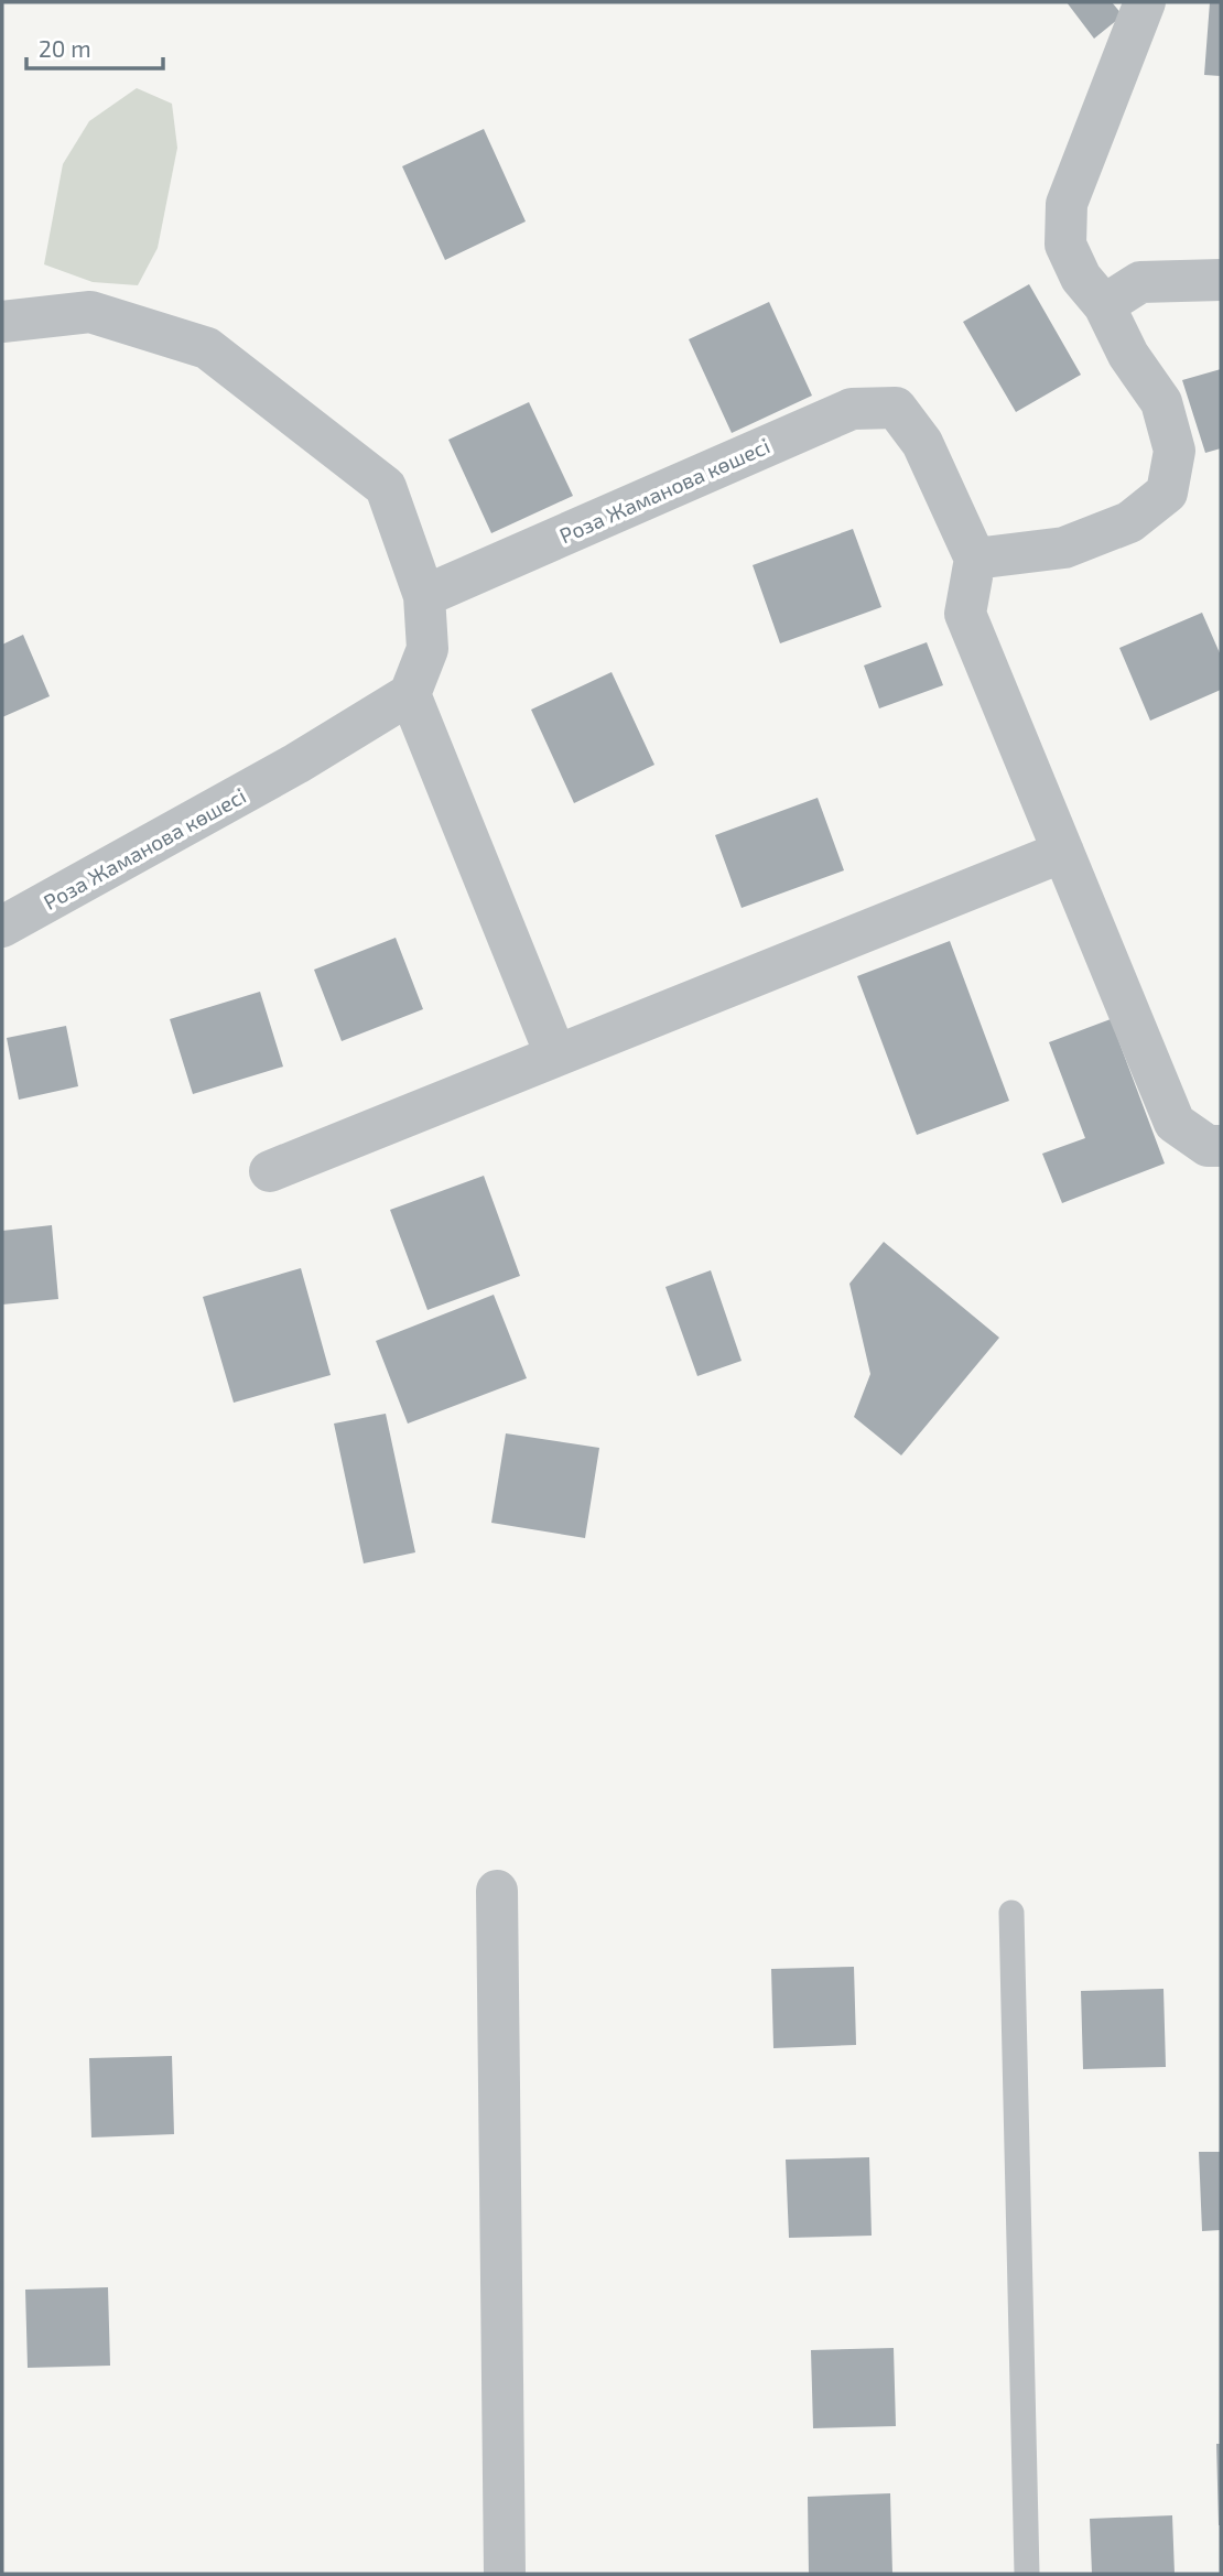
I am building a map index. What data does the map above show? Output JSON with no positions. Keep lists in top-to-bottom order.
{
  "streets": {
    "street": ["Роза Жаманова көшесі"]
  },
  "scale_bar": "20 m"
}
